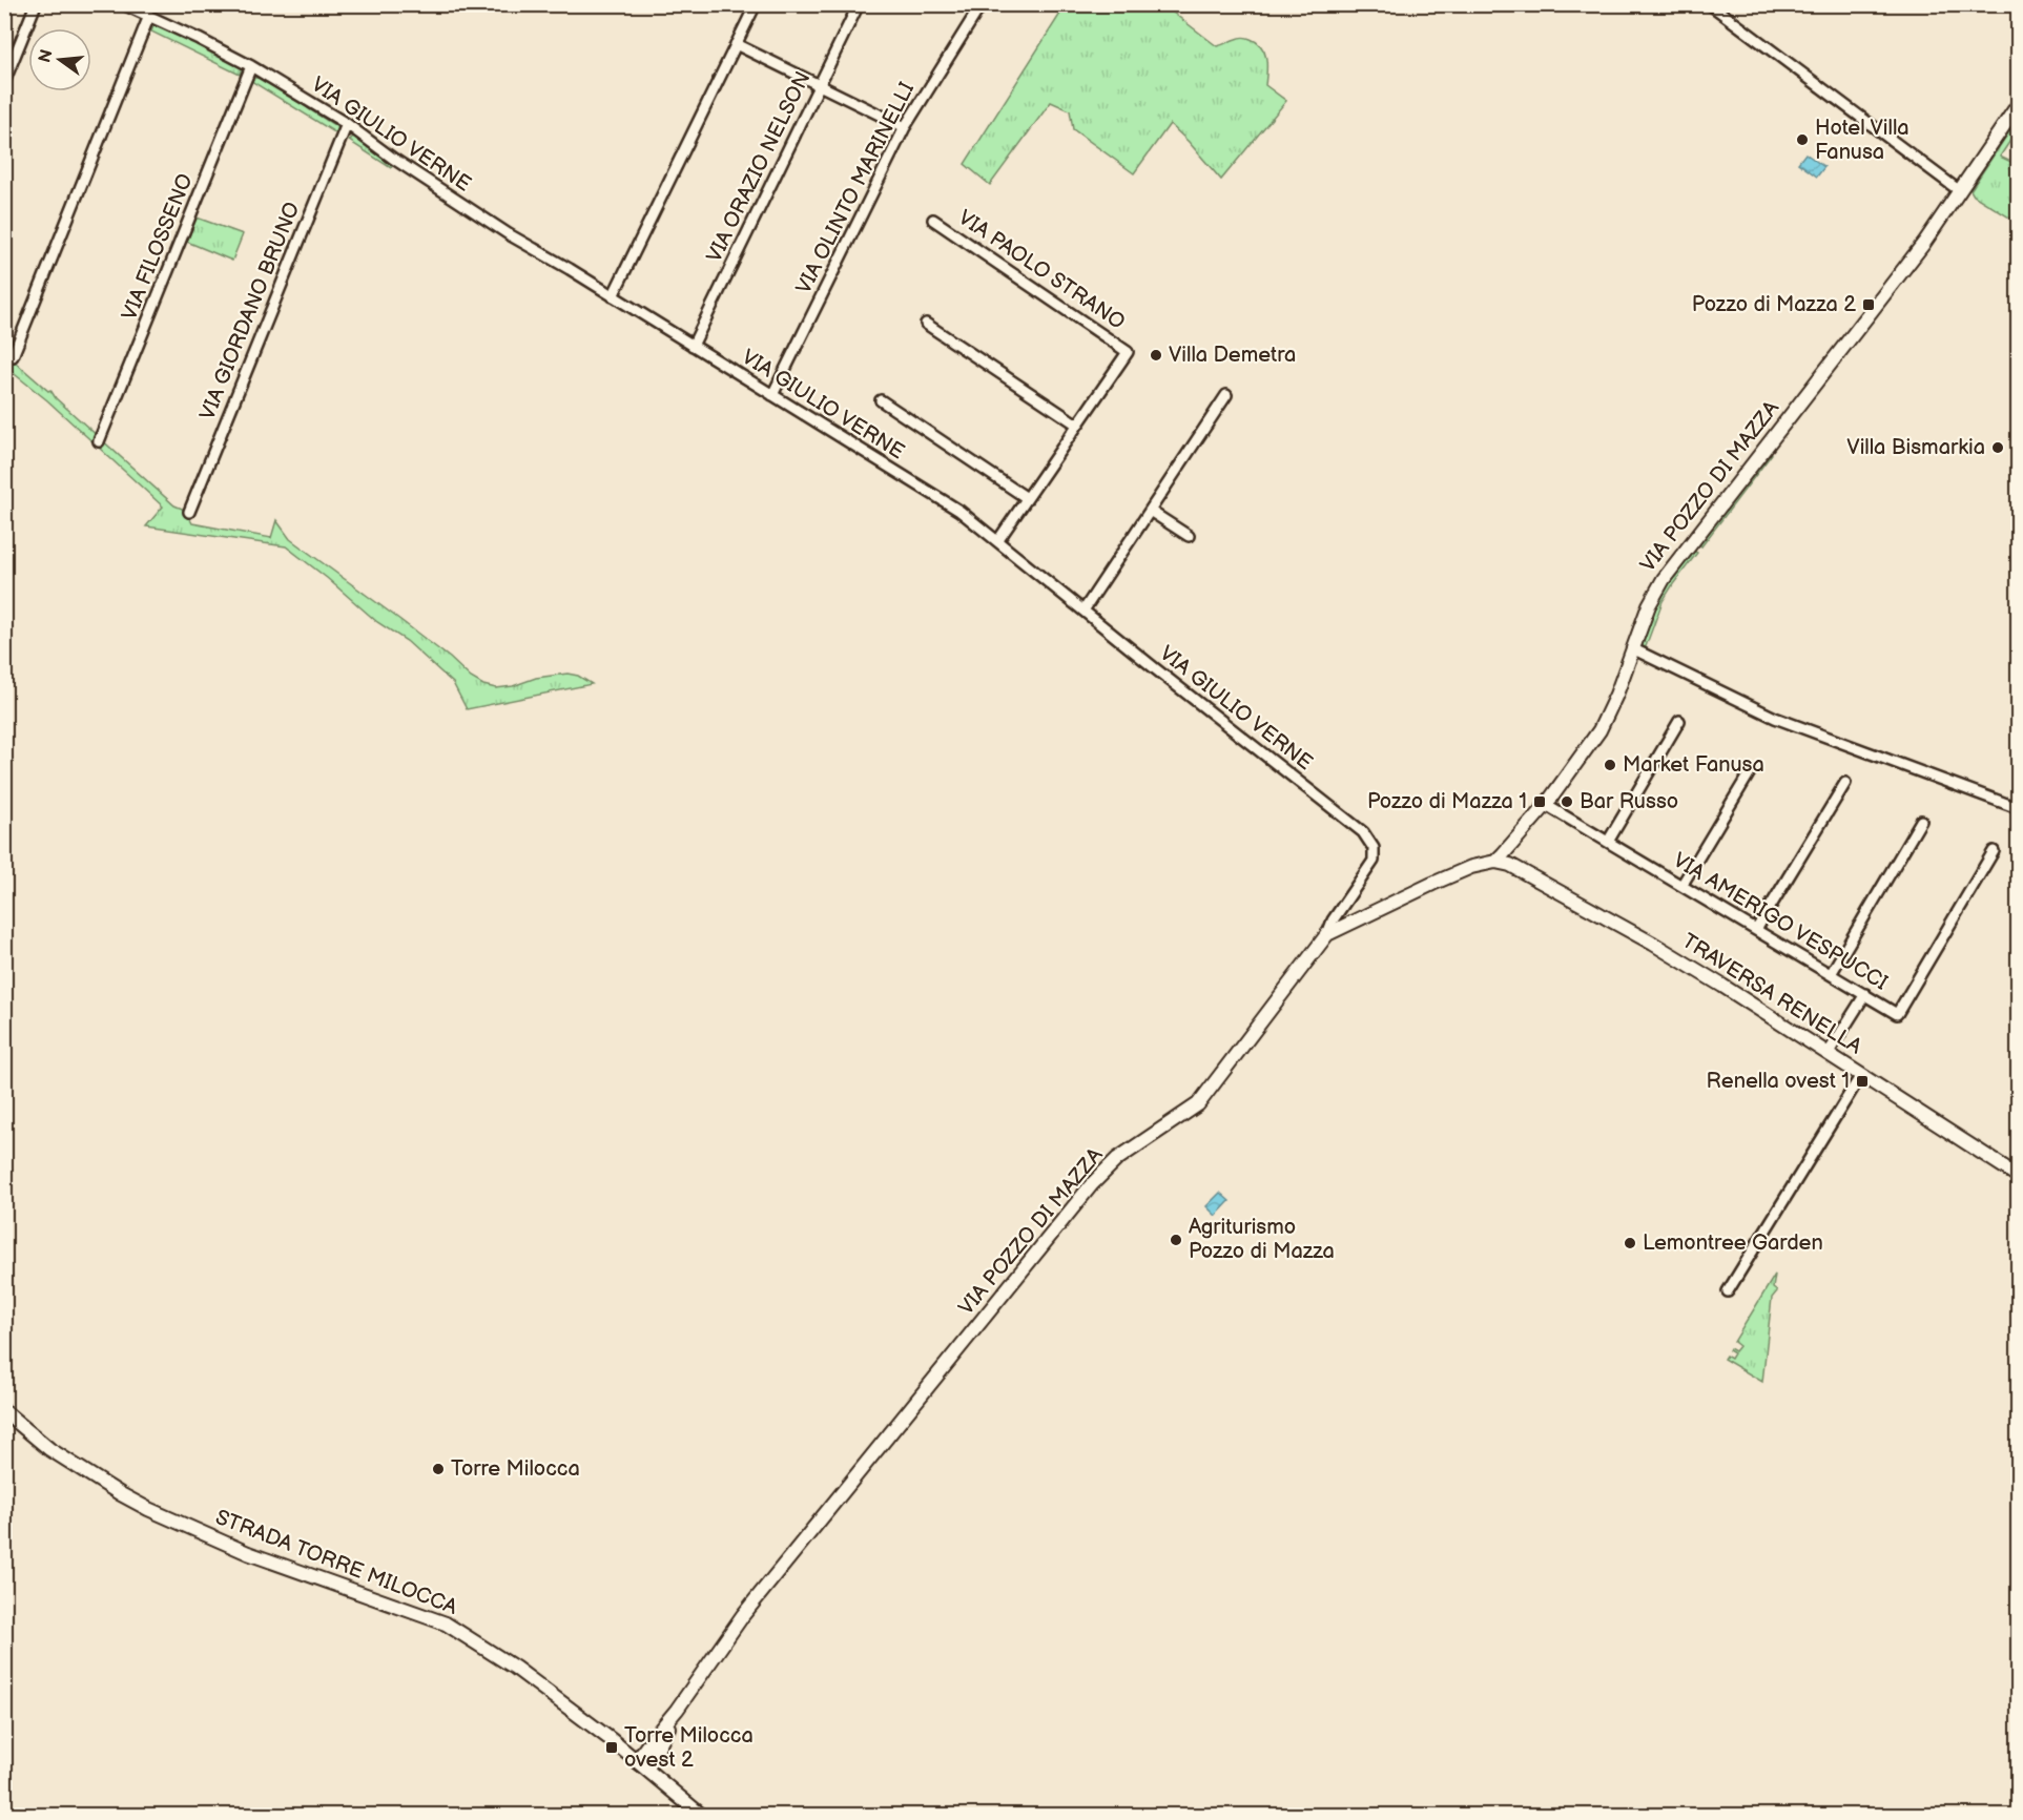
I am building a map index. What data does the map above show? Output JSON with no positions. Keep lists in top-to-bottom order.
{
  "streets": {
    "street": [
      "VIA GIULIO VERNE",
      "VIA ORAZIO NELSON",
      "VIA OLINTO MARINELLI",
      "VIA FILOSSENO",
      "VIA PAOLO STRANO",
      "VIA GIORDANO BRUNO",
      "VIA POZZO DI MAZZA",
      "VIA AMERIGO VESPUCCI",
      "TRAVERSA RENELLA",
      "STRADA TORRE MILOCCA"
    ]
  },
  "crossings": [
    ["VIA GIULIO VERNE", "VIA ORAZIO NELSON"],
    ["VIA GIULIO VERNE", "VIA OLINTO MARINELLI"],
    ["VIA GIULIO VERNE", "VIA FILOSSENO"],
    ["VIA GIULIO VERNE", "VIA PAOLO STRANO"],
    ["VIA GIULIO VERNE", "VIA GIORDANO BRUNO"],
    ["VIA GIULIO VERNE", "VIA POZZO DI MAZZA"],
    ["VIA POZZO DI MAZZA", "VIA AMERIGO VESPUCCI"],
    ["VIA POZZO DI MAZZA", "TRAVERSA RENELLA"]
  ],
  "places": {
    "other": [
      "Hotel Villa Fanusa",
      "Villa Demetra",
      "Villa Bismarkia",
      "Market Fanusa",
      "Bar Russo",
      "Agriturismo Pozzo di Mazza",
      "Lemontree Garden",
      "Torre Milocca"
    ],
    "transit": [
      "Pozzo di Mazza 2",
      "Pozzo di Mazza 1",
      "Renella ovest 1",
      "Torre Milocca ovest 2"
    ]
  },
  "north": "left"
}
